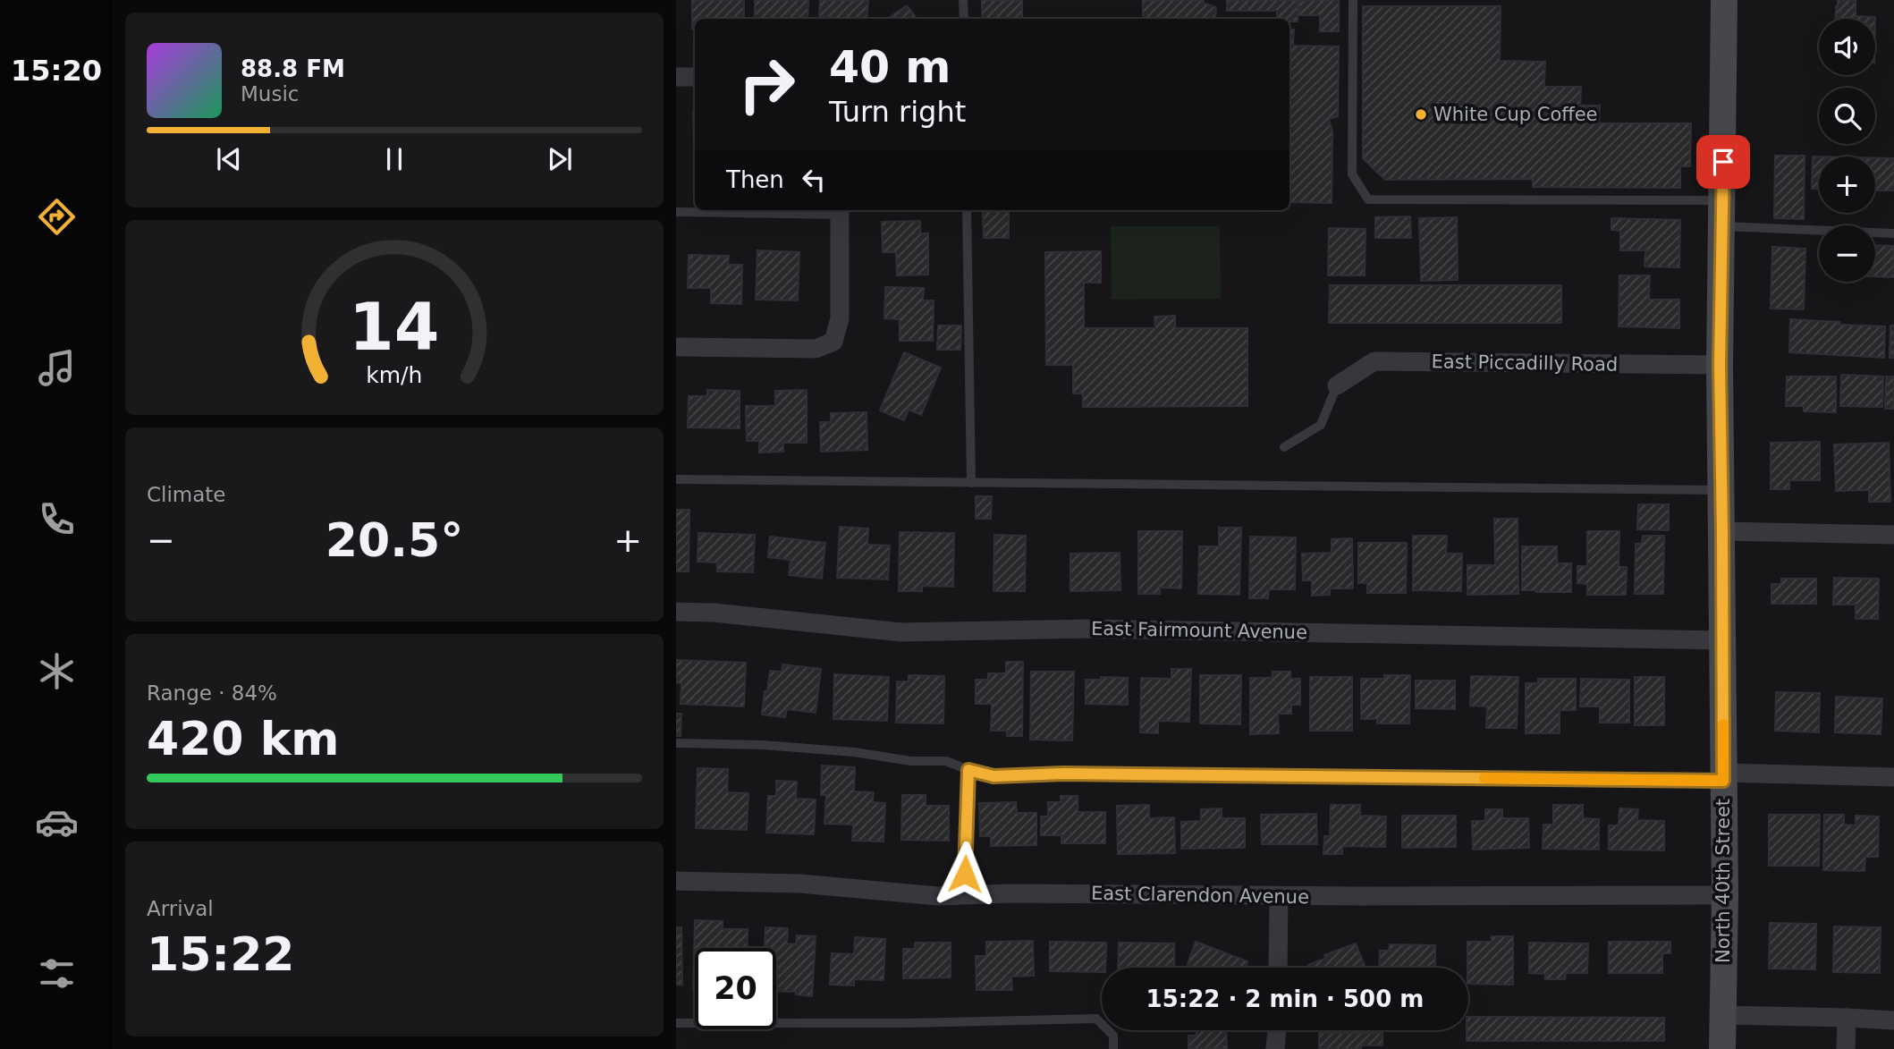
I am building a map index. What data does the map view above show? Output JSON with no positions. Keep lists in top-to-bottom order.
{
  "streets": {
    "main road": ["North 40th Street"],
    "street": ["East Piccadilly Road", "East Fairmount Avenue", "East Clarendon Avenue"]
  },
  "crossings": [
    ["East Piccadilly Road", "North 40th Street"],
    ["East Fairmount Avenue", "North 40th Street"],
    ["North 40th Street", "East Clarendon Avenue"]
  ],
  "places": ["White Cup Coffee"],
  "page": {
    "tabs": "15:20",
    "map_buttons": ["+", "−"],
    "turn": ["40 m", "Turn right"],
    "song": ["88.8 FM", "Music"],
    "then": "Then",
    "tile": [
      "Climate",
      ["Range · 84%", "420 km"],
      ["Arrival", "15:22"]
    ],
    "heat": ["−", "20.5°", "+"],
    "limit": "20",
    "trip": "15:22 · 2 min · 500 m",
    "gauge": ["14", "km/h"]
  }
}
